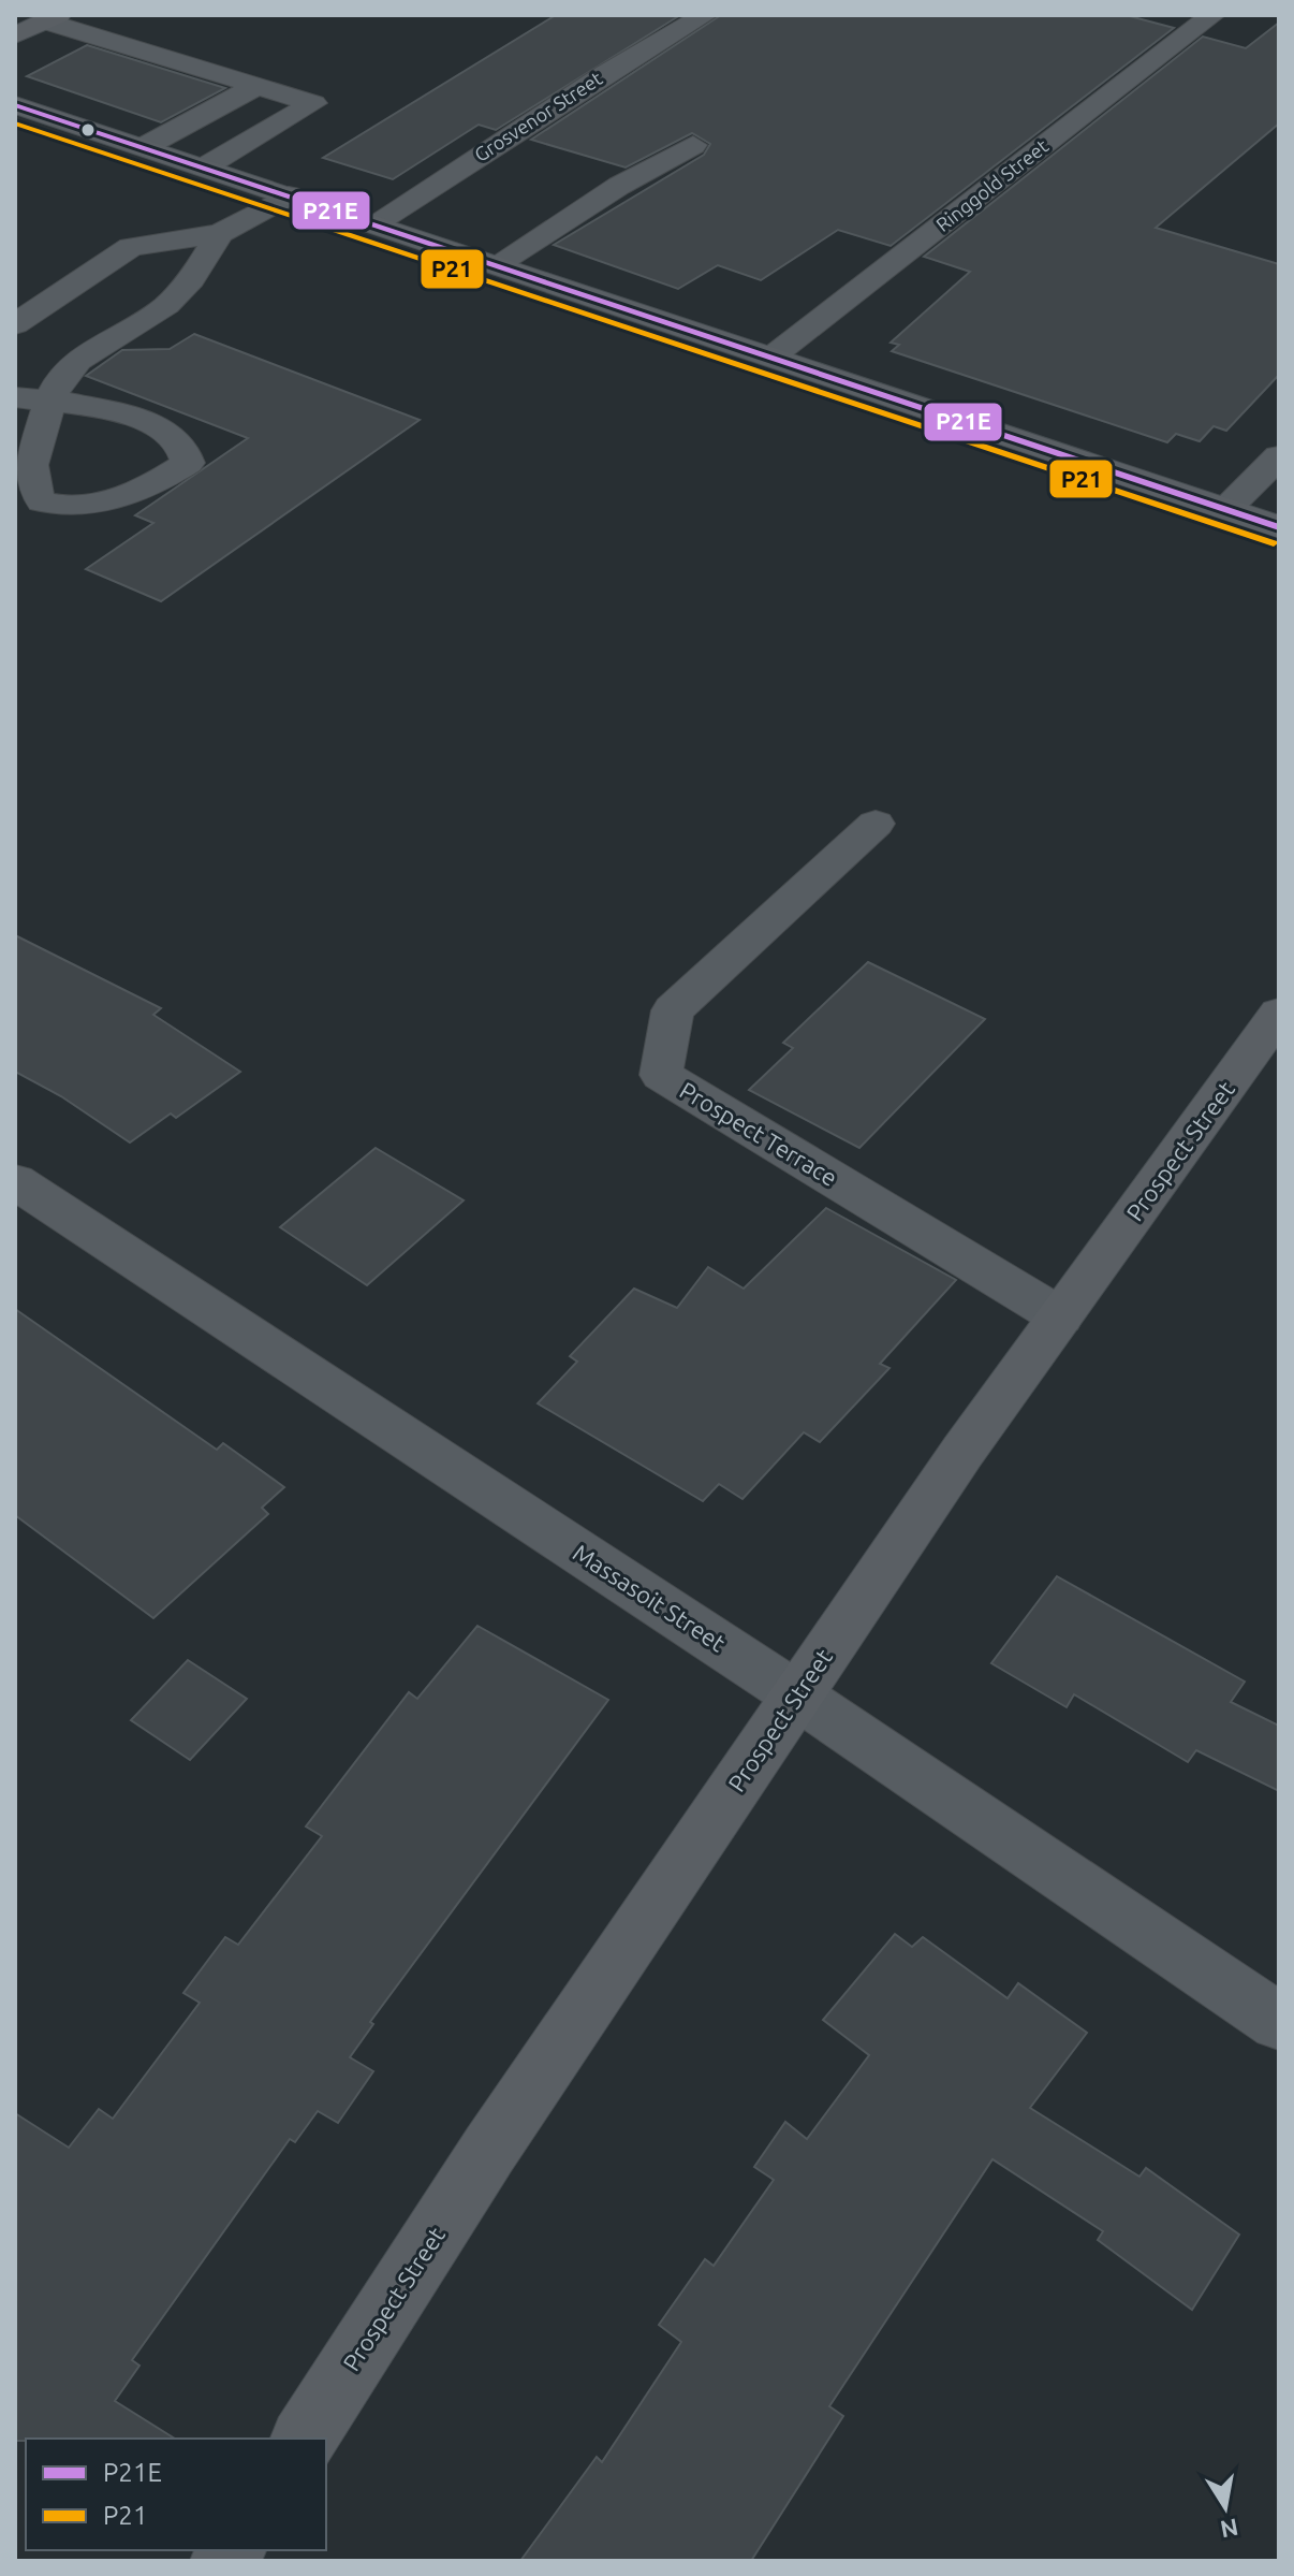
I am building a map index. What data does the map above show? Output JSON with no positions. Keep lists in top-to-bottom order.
{
  "streets": {
    "main road": ["Prospect Street"],
    "street": [
      "Grosvenor Street",
      "Ringgold Street",
      "Prospect Terrace",
      "Massasoit Street"
    ]
  },
  "crossings": [
    ["Prospect Terrace", "Prospect Street"],
    ["Prospect Street", "Massasoit Street"]
  ],
  "lines": ["transit line P21E", "transit line P21"],
  "legend": ["P21E", "P21"],
  "north": "bottom"
}
